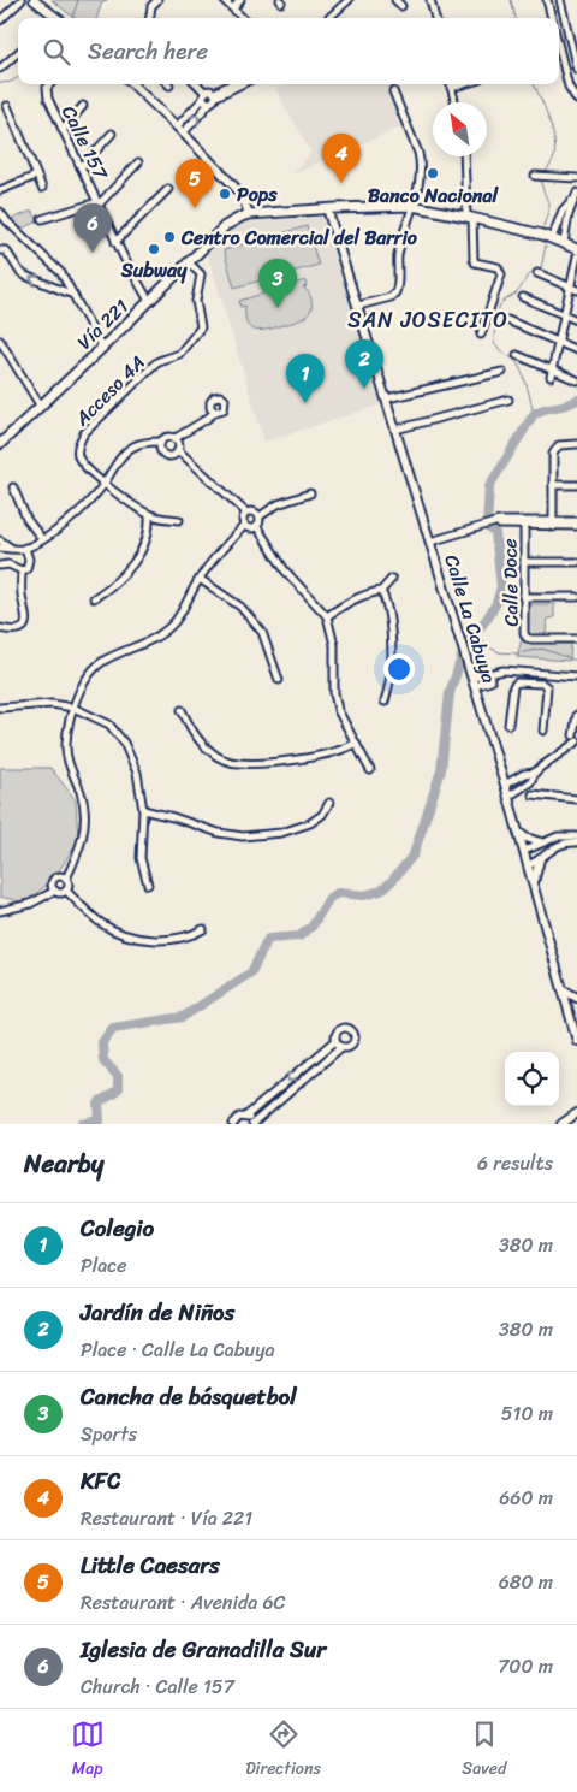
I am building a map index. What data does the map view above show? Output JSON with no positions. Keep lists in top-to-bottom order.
{
  "streets": {
    "main road": ["Vía 221"],
    "street": [
      "Calle 157",
      "Acceso 4A",
      "Calle Doce",
      "Calle La Cabuya"
    ]
  },
  "crossings": [
    ["Calle 157", "Vía 221"],
    ["Vía 221", "Acceso 4A"],
    ["Vía 221", "Calle La Cabuya"]
  ],
  "districts": ["SAN JOSECITO"],
  "places": [
    "Banco Nacional",
    "Pops",
    "Centro Comercial del Barrio",
    "Subway"
  ],
  "north": "top left",
  "page": {
    "search": "Search here",
    "pins": [
      "4",
      "5",
      "6",
      "3",
      "2",
      "1"
    ],
    "heading": ["Nearby", "6 results"],
    "list": [
      {
        "mark": "1",
        "name": "Colegio",
        "note": "Place",
        "value": "380 m"
      },
      {
        "mark": "2",
        "name": "Jardín de Niños",
        "note": "Place · Calle La Cabuya",
        "value": "380 m"
      },
      {
        "mark": "3",
        "name": "Cancha de básquetbol",
        "note": "Sports",
        "value": "510 m"
      },
      {
        "mark": "4",
        "name": "KFC",
        "note": "Restaurant · Vía 221",
        "value": "660 m"
      },
      {
        "mark": "5",
        "name": "Little Caesars",
        "note": "Restaurant · Avenida 6C",
        "value": "680 m"
      },
      {
        "mark": "6",
        "name": "Iglesia de Granadilla Sur",
        "note": "Church · Calle 157",
        "value": "700 m"
      }
    ],
    "nav": ["Map", "Directions", "Saved"]
  }
}
